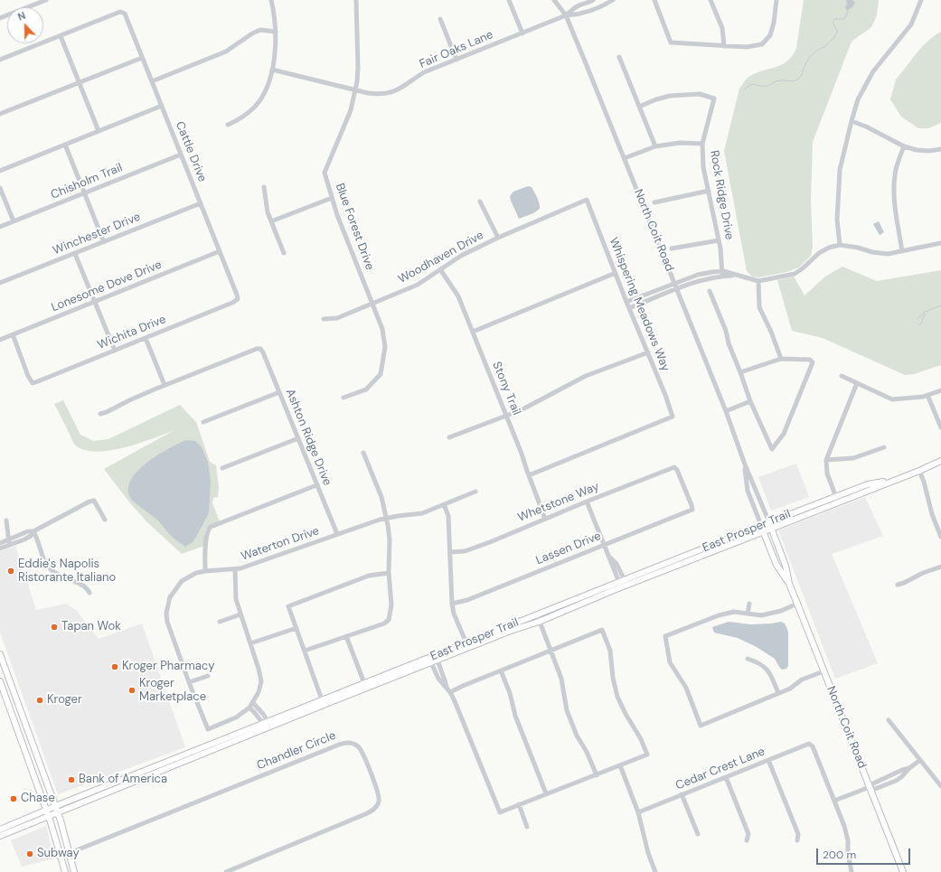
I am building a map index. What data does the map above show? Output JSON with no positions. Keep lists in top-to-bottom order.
{
  "streets": {
    "main road": ["North Coit Road", "East Prosper Trail"],
    "street": [
      "Fair Oaks Lane",
      "Cattle Drive",
      "Chisholm Trail",
      "Rock Ridge Drive",
      "Blue Forest Drive",
      "Winchester Drive",
      "Woodhaven Drive",
      "Lonesome Dove Drive",
      "Whispering Meadows Way",
      "Wichita Drive",
      "Stony Trail",
      "Ashton Ridge Drive",
      "Whetstone Way",
      "Waterton Drive",
      "Lassen Drive",
      "Chandler Circle",
      "Cedar Crest Lane"
    ]
  },
  "crossings": [
    ["Fair Oaks Lane", "Blue Forest Drive"],
    ["Fair Oaks Lane", "North Coit Road"],
    ["Cattle Drive", "Chisholm Trail"],
    ["Cattle Drive", "Winchester Drive"],
    ["Cattle Drive", "Lonesome Dove Drive"],
    ["Cattle Drive", "Wichita Drive"],
    ["Blue Forest Drive", "Woodhaven Drive"],
    ["North Coit Road", "East Prosper Trail"],
    ["Woodhaven Drive", "Whispering Meadows Way"],
    ["Woodhaven Drive", "Stony Trail"],
    ["Lonesome Dove Drive", "Wichita Drive"],
    ["Whispering Meadows Way", "Stony Trail"],
    ["Stony Trail", "Whetstone Way"],
    ["Ashton Ridge Drive", "Waterton Drive"],
    ["Whetstone Way", "Lassen Drive"]
  ],
  "places": [
    "Eddie's Napolis Ristorante Italiano",
    "Tapan Wok",
    "Kroger Pharmacy",
    "Kroger Marketplace",
    "Kroger",
    "Bank of America",
    "Chase",
    "Subway"
  ],
  "scale_bar": "200 m",
  "north": "top"
}
